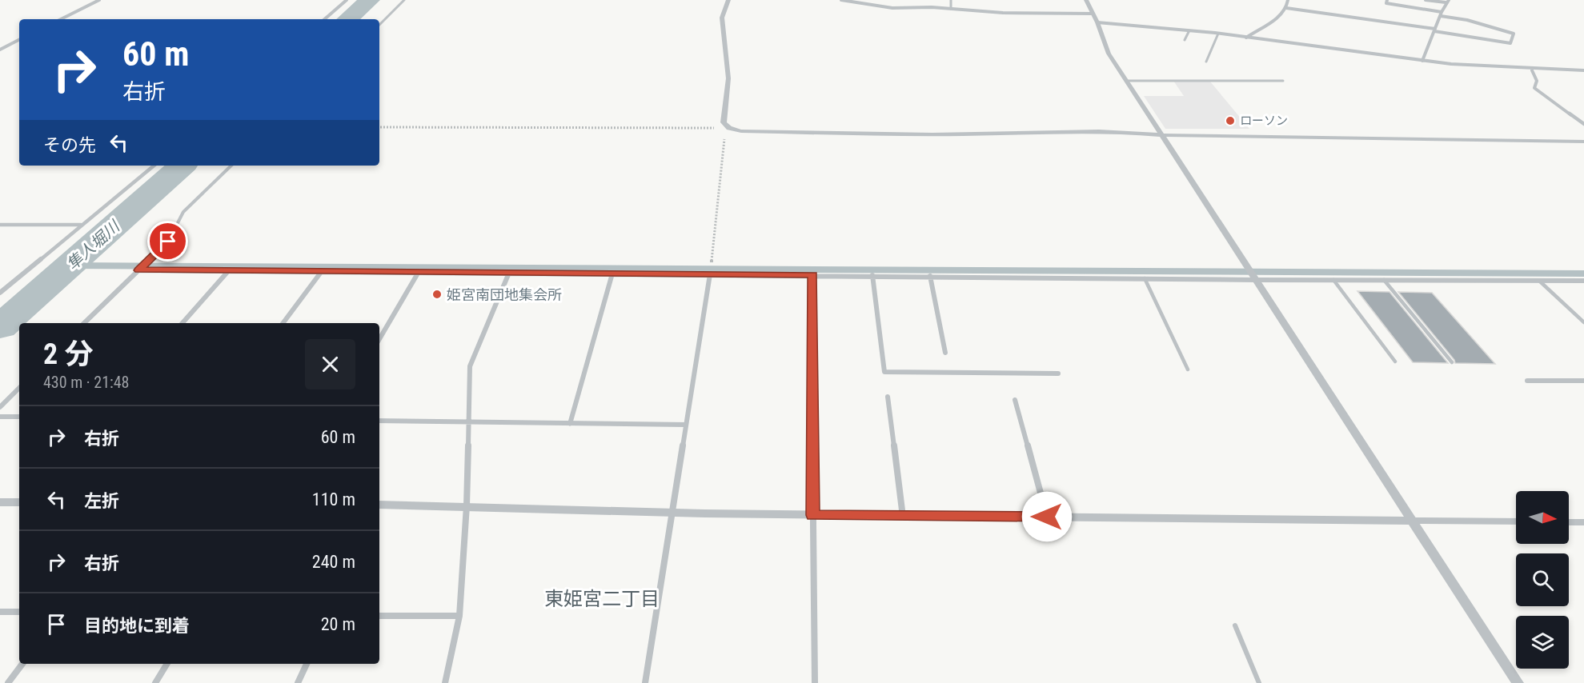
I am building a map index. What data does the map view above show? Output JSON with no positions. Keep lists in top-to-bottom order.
{
  "districts": ["東姫宮二丁目"],
  "water": ["隼人堀川"],
  "places": ["ローソン", "姫宮南団地集会所"],
  "north": "right",
  "page": {
    "turn": ["60 m", "右折"],
    "then": "その先",
    "heading": ["2 分", "430 m · 21:48"],
    "list": [
      {
        "name": "右折",
        "value": "60 m"
      },
      {
        "name": "左折",
        "value": "110 m"
      },
      {
        "name": "右折",
        "value": "240 m"
      },
      {
        "name": "目的地に到着",
        "value": "20 m"
      }
    ]
  }
}
